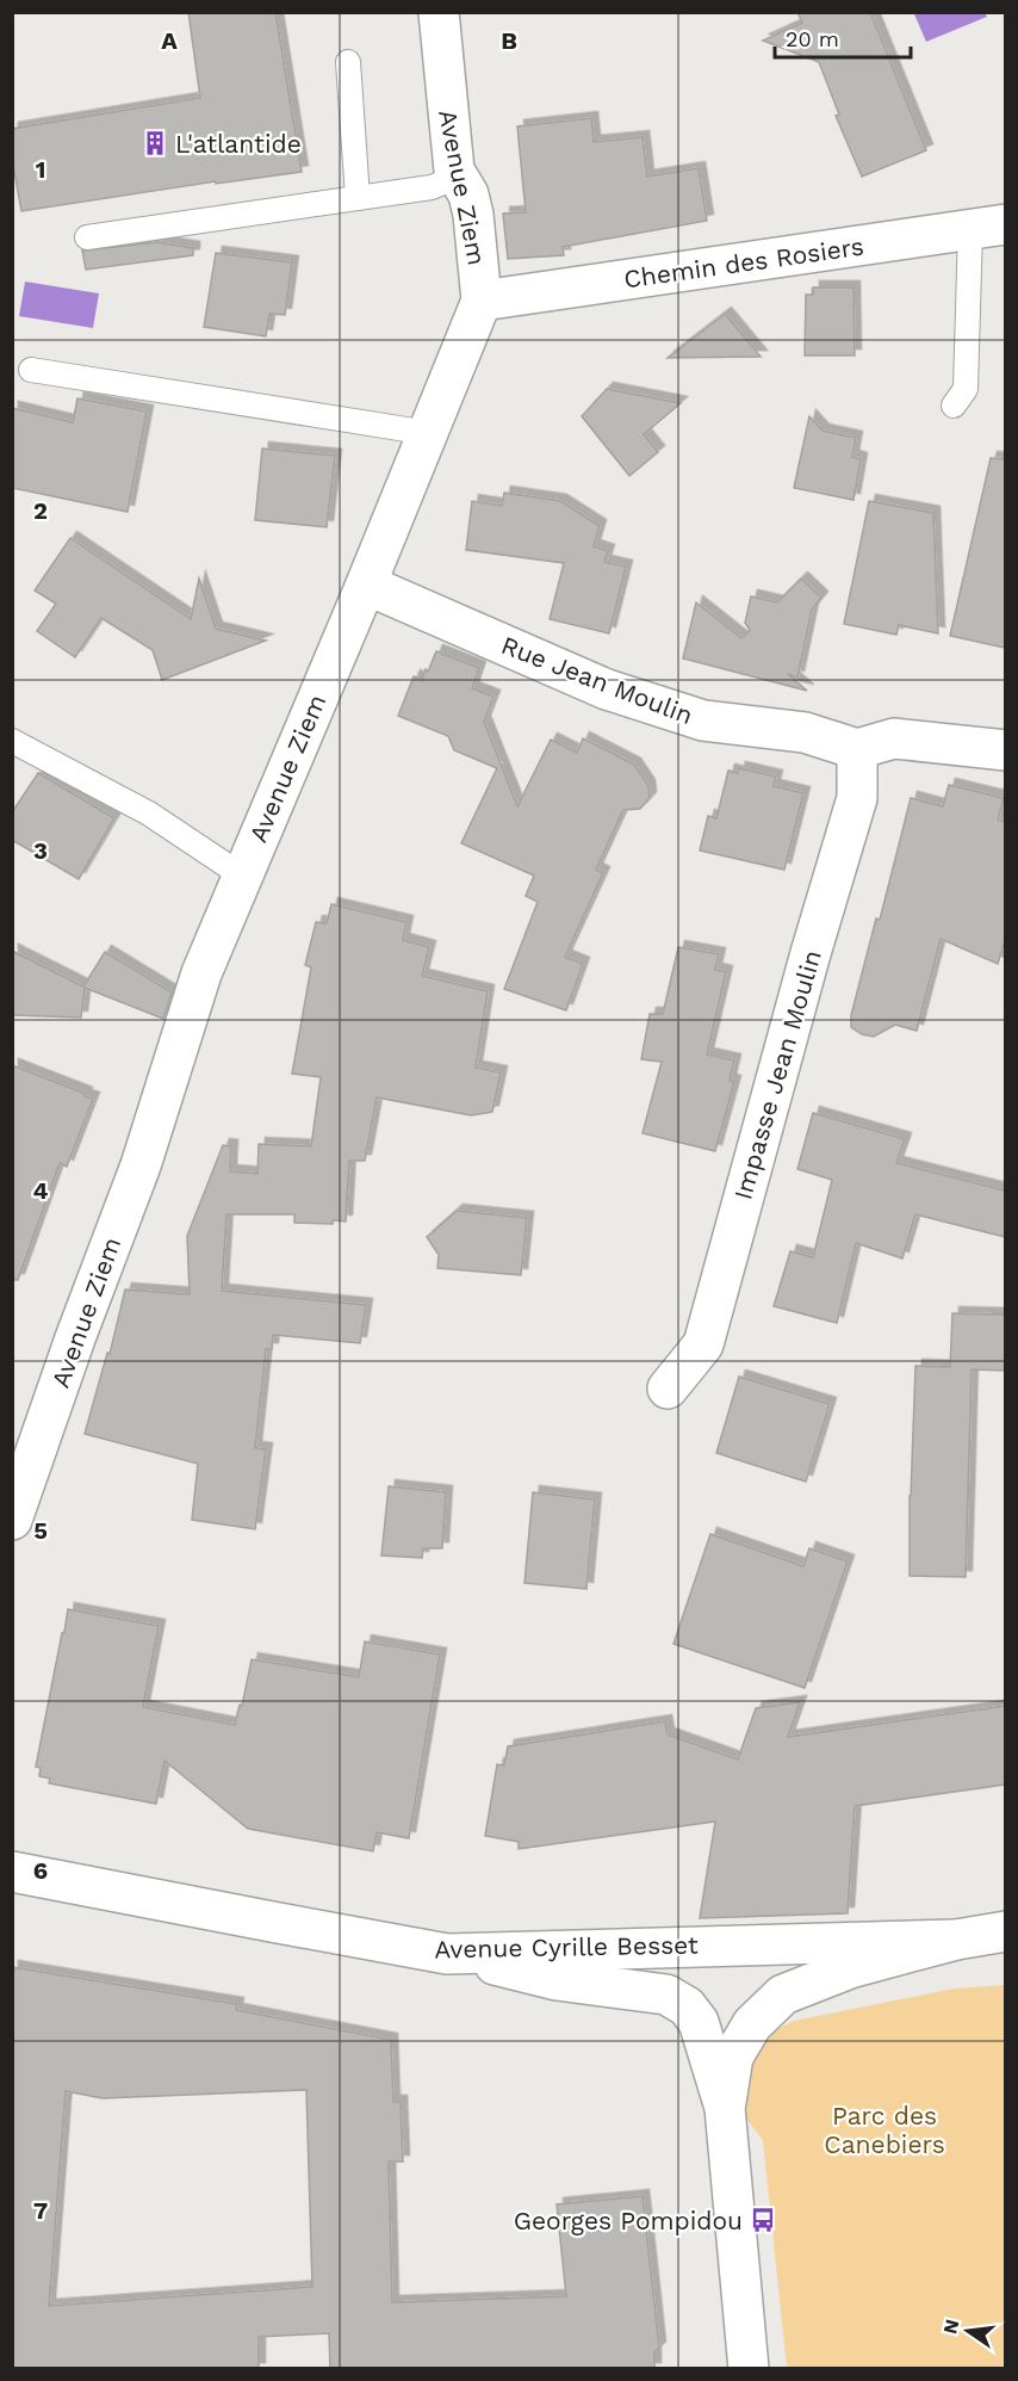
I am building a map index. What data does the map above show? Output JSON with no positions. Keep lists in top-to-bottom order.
{
  "streets": {
    "street": [
      "Avenue Ziem",
      "Chemin des Rosiers",
      "Rue Jean Moulin",
      "Impasse Jean Moulin",
      "Avenue Cyrille Besset"
    ]
  },
  "crossings": [
    ["Avenue Ziem", "Chemin des Rosiers"],
    ["Avenue Ziem", "Rue Jean Moulin"],
    ["Rue Jean Moulin", "Impasse Jean Moulin"]
  ],
  "parks": ["Parc des Canebiers"],
  "places": {
    "building": ["L'atlantide"],
    "bus stop": ["Georges Pompidou"]
  },
  "scale_bar": "20 m",
  "north": "left",
  "grid": {
    "columns": ["A", "B"],
    "rows": [
      "1",
      "2",
      "3",
      "4",
      "5",
      "6",
      "7"
    ]
  }
}
